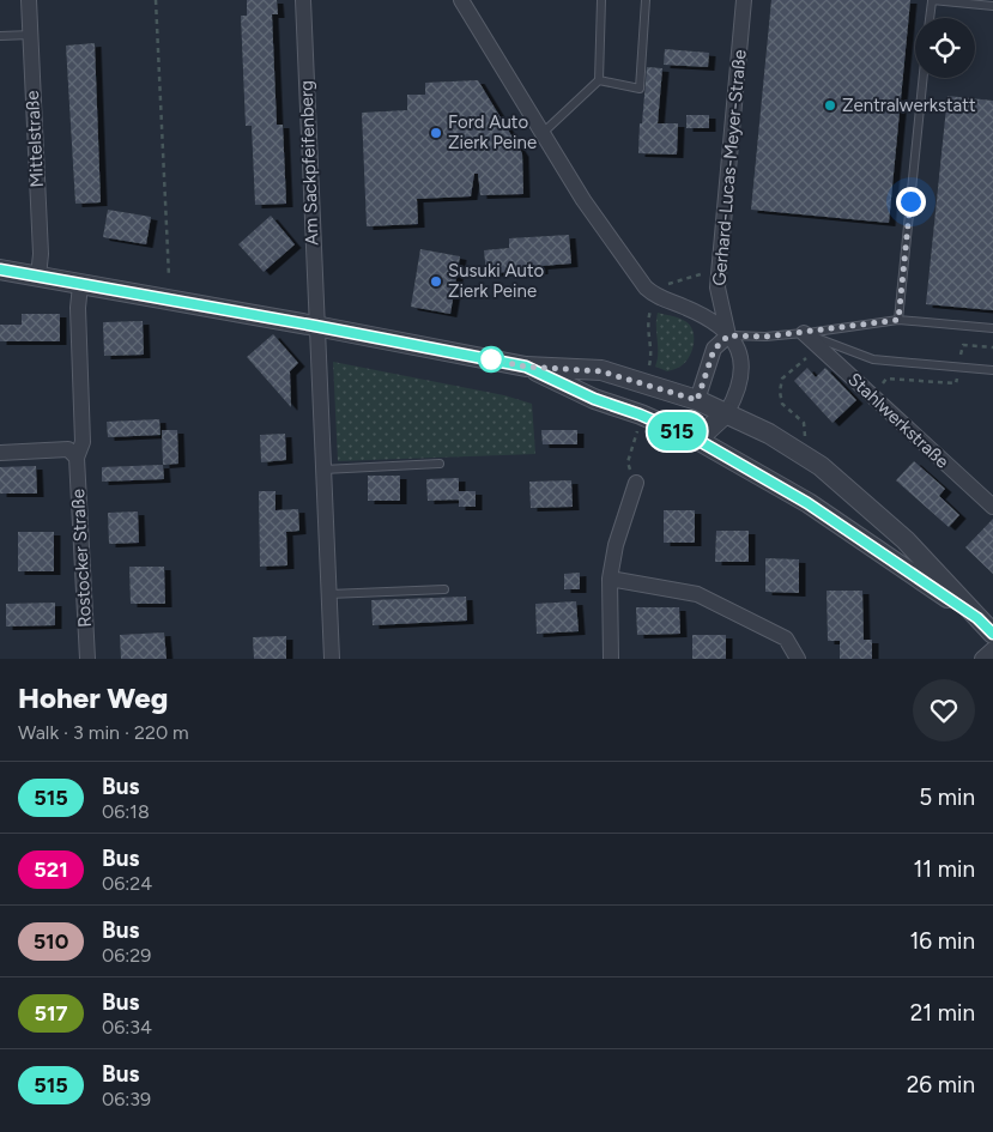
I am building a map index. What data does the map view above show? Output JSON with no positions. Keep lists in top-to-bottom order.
{
  "streets": {
    "street": [
      "Mittelstraße",
      "Am Sackpfeifenberg",
      "Gerhard-Lucas-Meyer-Straße",
      "Stahlwerkstraße",
      "Rostocker Straße"
    ]
  },
  "places": ["Zentralwerkstatt", "Ford Auto Zierk Peine", "Susuki Auto Zierk Peine"],
  "lines": ["bus line 515"],
  "page": {
    "on_map": "515",
    "heading": ["Hoher Weg", "Walk · 3 min · 220 m"],
    "list": [
      {
        "mark": "515",
        "name": "Bus",
        "note": "06:18",
        "value": "5 min"
      },
      {
        "mark": "521",
        "name": "Bus",
        "note": "06:24",
        "value": "11 min"
      },
      {
        "mark": "510",
        "name": "Bus",
        "note": "06:29",
        "value": "16 min"
      },
      {
        "mark": "517",
        "name": "Bus",
        "note": "06:34",
        "value": "21 min"
      },
      {
        "mark": "515",
        "name": "Bus",
        "note": "06:39",
        "value": "26 min"
      }
    ]
  }
}
